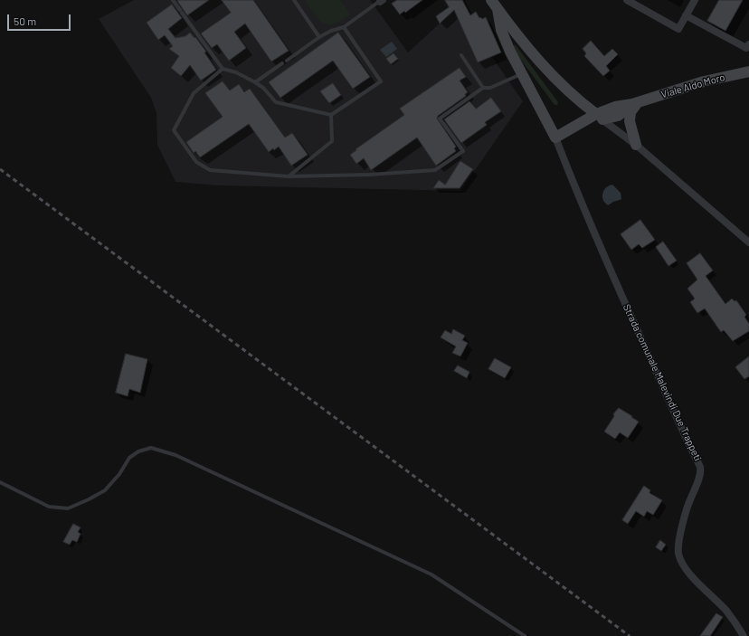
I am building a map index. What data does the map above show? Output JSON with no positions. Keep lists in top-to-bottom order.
{
  "streets": {
    "main road": ["Viale Aldo Moro"],
    "street": ["Strada comunale Malevindi Due Trappeti"]
  },
  "crossings": [
    ["Viale Aldo Moro", "Strada comunale Malevindi Due Trappeti"]
  ],
  "scale_bar": "50 m"
}
